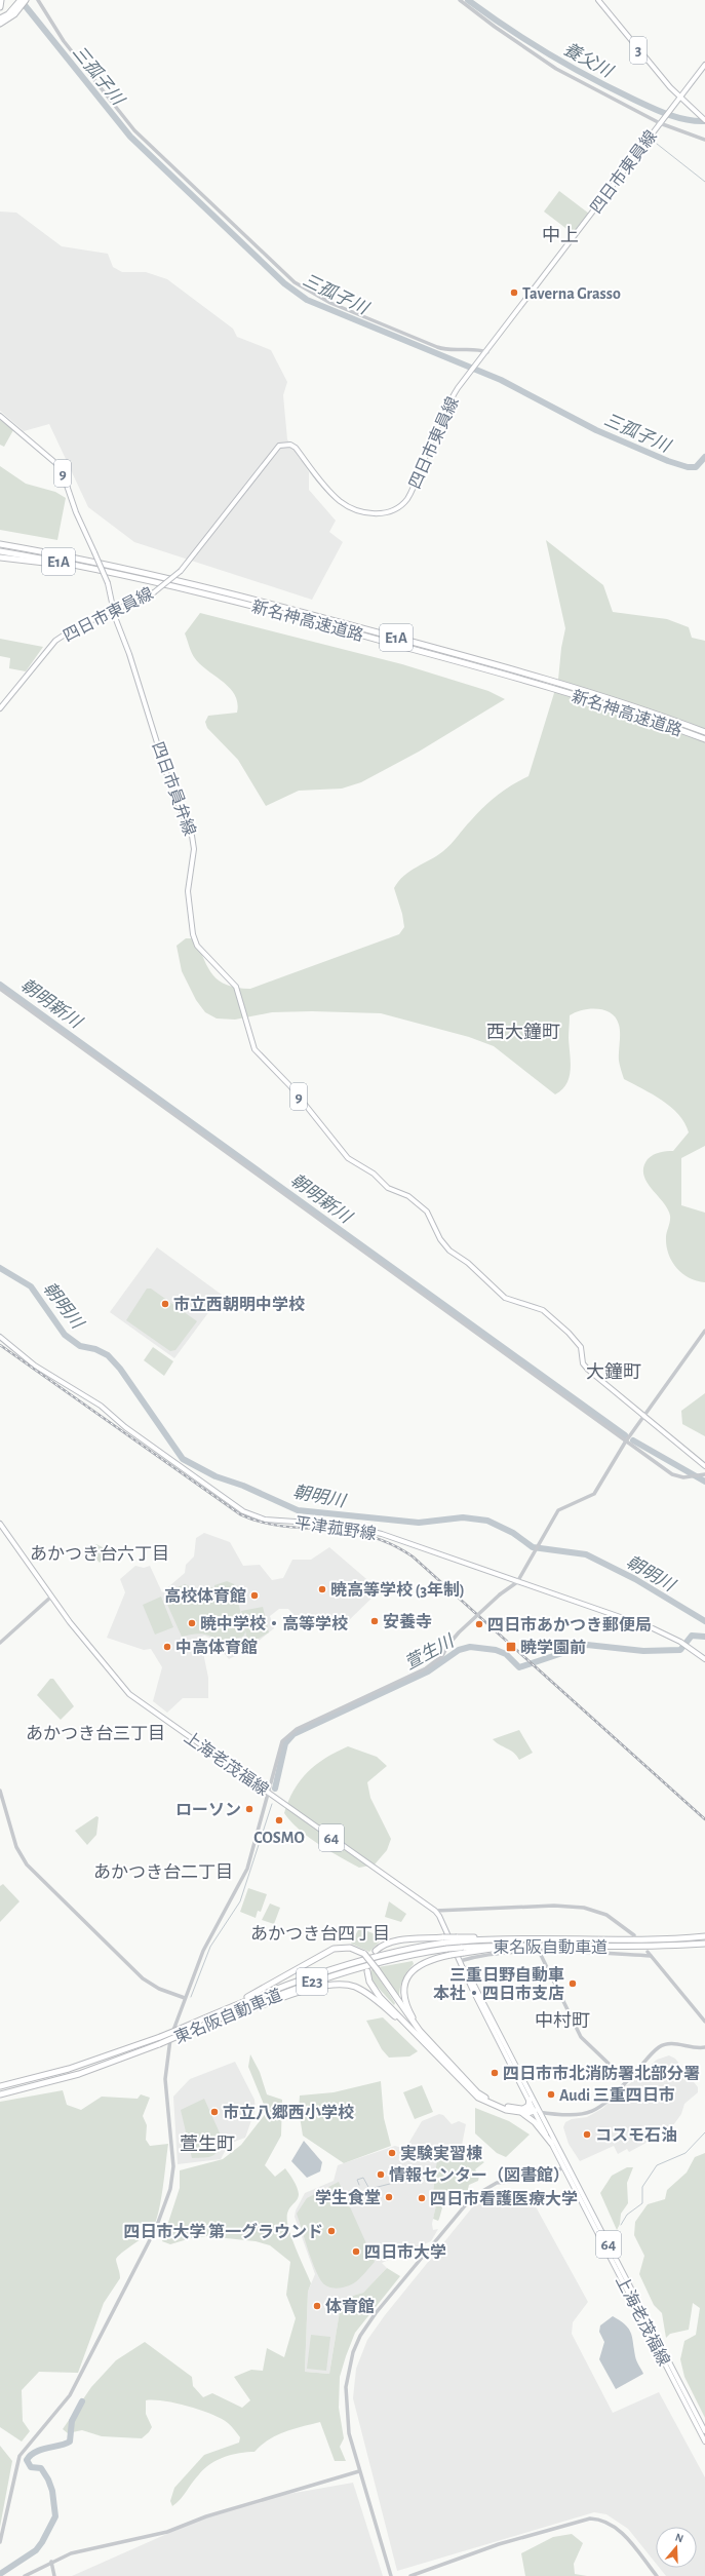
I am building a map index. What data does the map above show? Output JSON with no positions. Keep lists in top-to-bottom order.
{
  "streets": {
    "highway": [
      "E1A",
      "新名神高速道路",
      "東名阪自動車道",
      "E23"
    ],
    "main road": [
      "3",
      "四日市東員線",
      "9",
      "四日市員弁線",
      "平津菰野線",
      "上海老茂福線",
      "64"
    ]
  },
  "crossings": [
    ["3", "四日市東員線"],
    ["四日市東員線", "四日市員弁線"]
  ],
  "districts": [
    "中上",
    "西大鐘町",
    "大鐘町",
    "あかつき台六丁目",
    "あかつき台三丁目",
    "あかつき台二丁目",
    "あかつき台四丁目",
    "中村町",
    "萱生町"
  ],
  "water": [
    "養父川",
    "三孤子川",
    "朝明新川",
    "朝明川",
    "萱生川"
  ],
  "places": {
    "other": [
      "Taverna Grasso",
      "市立西朝明中学校",
      "暁高等学校 (3年制)",
      "高校体育館",
      "安養寺",
      "暁中学校・高等学校",
      "四日市あかつき郵便局",
      "中高体育館",
      "ローソン",
      "COSMO",
      "三重日野自動車 本社・四日市支店",
      "四日市市北消防署北部分署",
      "Audi 三重四日市",
      "市立八郷西小学校",
      "コスモ石油",
      "実験実習棟",
      "情報センター（図書館）",
      "学生食堂",
      "四日市看護医療大学",
      "四日市大学 第一グラウンド",
      "四日市大学",
      "体育館"
    ],
    "transit": ["暁学園前"]
  },
  "north": "top"
}
